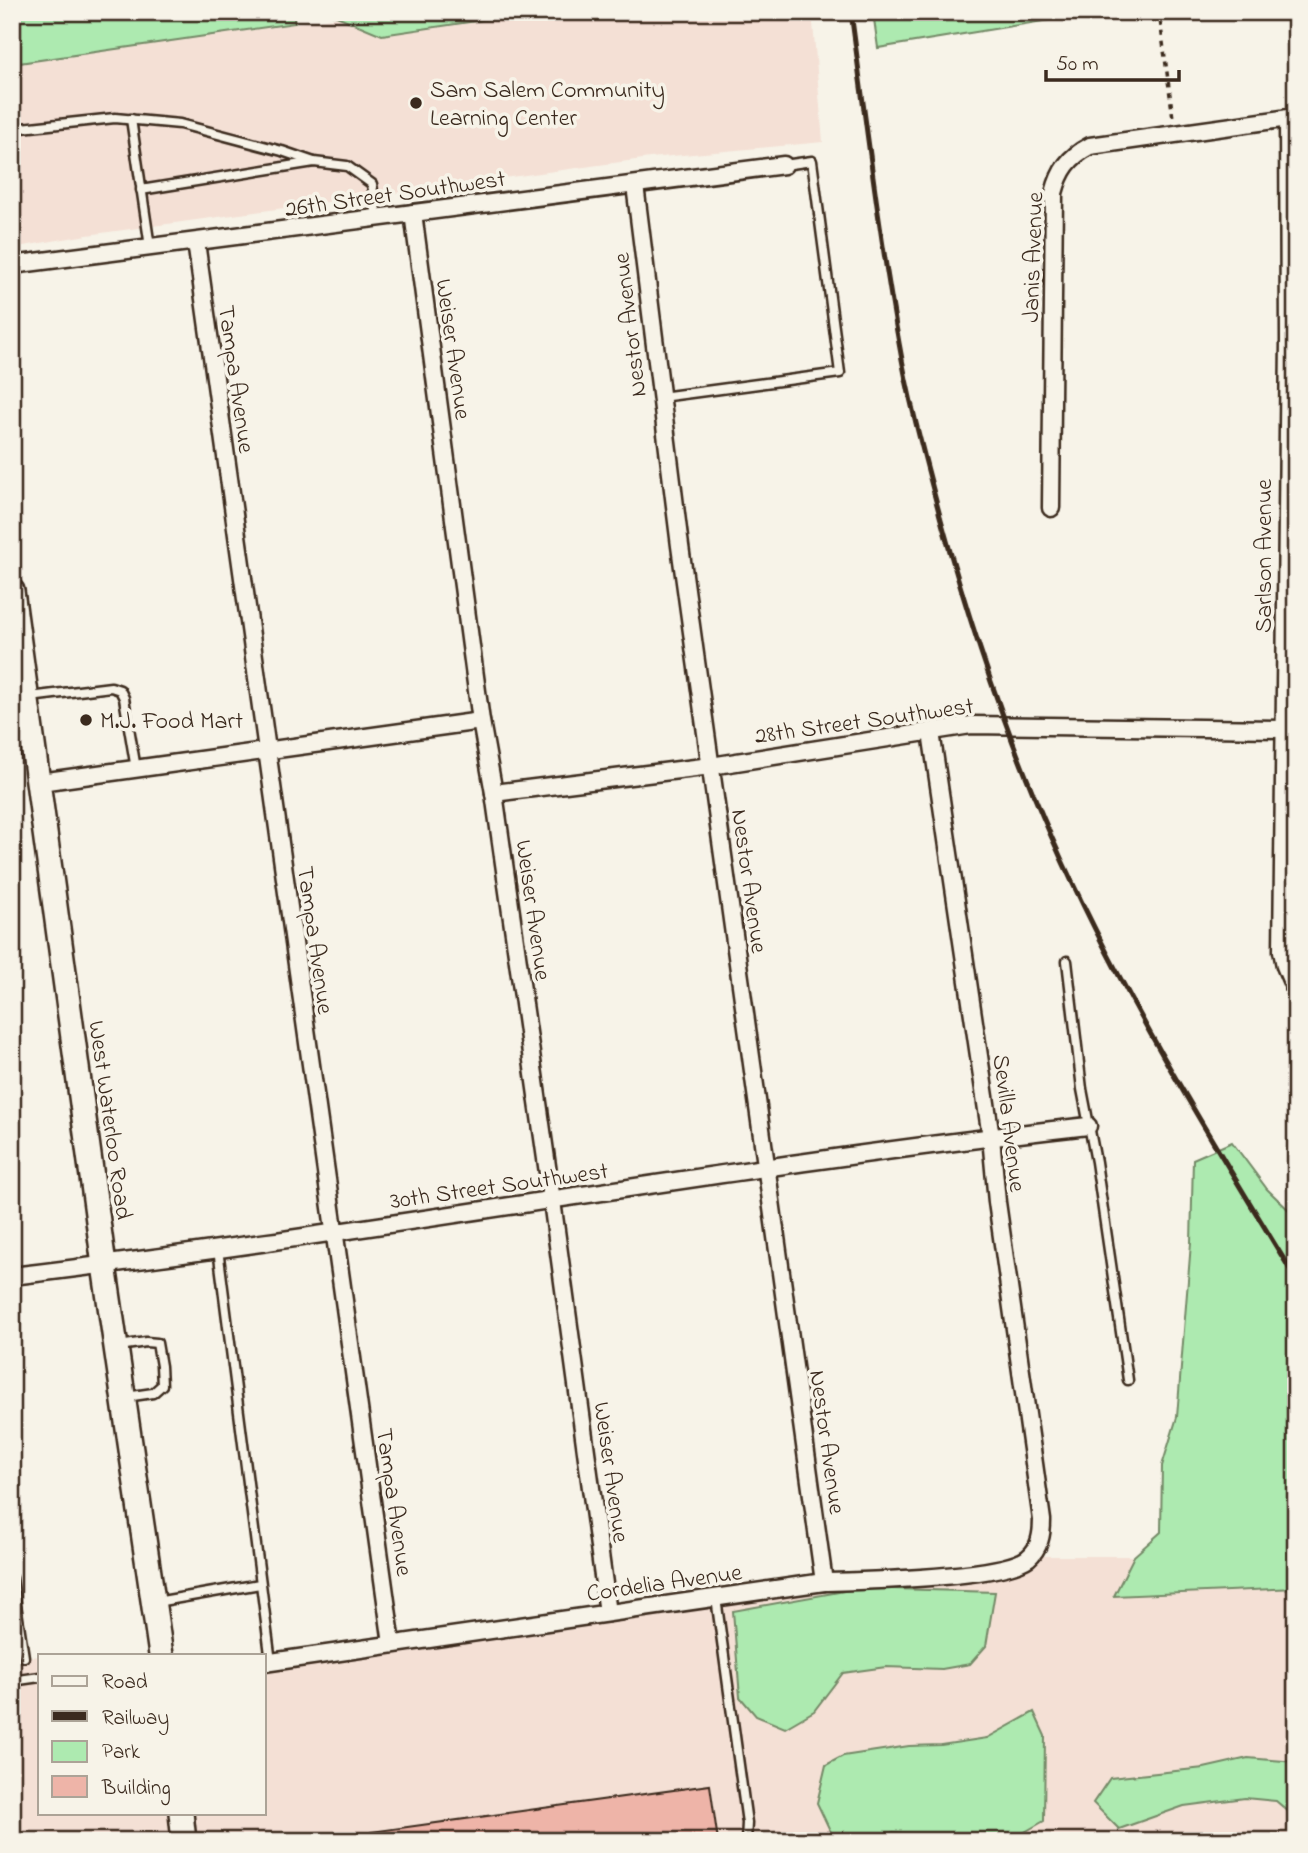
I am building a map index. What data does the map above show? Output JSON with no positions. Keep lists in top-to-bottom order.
{
  "streets": {
    "main road": ["West Waterloo Road"],
    "street": [
      "26th Street Southwest",
      "Janis Avenue",
      "Nestor Avenue",
      "Weiser Avenue",
      "Tampa Avenue",
      "Sarlson Avenue",
      "28th Street Southwest",
      "Sevilla Avenue",
      "30th Street Southwest",
      "Cordelia Avenue"
    ]
  },
  "crossings": [
    ["26th Street Southwest", "Nestor Avenue"],
    ["26th Street Southwest", "Weiser Avenue"],
    ["26th Street Southwest", "Tampa Avenue"],
    ["Janis Avenue", "Sarlson Avenue"],
    ["Nestor Avenue", "28th Street Southwest"],
    ["Nestor Avenue", "30th Street Southwest"],
    ["Nestor Avenue", "Cordelia Avenue"],
    ["Weiser Avenue", "28th Street Southwest"],
    ["Weiser Avenue", "30th Street Southwest"],
    ["Weiser Avenue", "Cordelia Avenue"],
    ["Tampa Avenue", "30th Street Southwest"],
    ["Tampa Avenue", "Cordelia Avenue"],
    ["Sarlson Avenue", "28th Street Southwest"],
    ["28th Street Southwest", "Sevilla Avenue"],
    ["West Waterloo Road", "30th Street Southwest"],
    ["Sevilla Avenue", "30th Street Southwest"],
    ["Sevilla Avenue", "Cordelia Avenue"]
  ],
  "places": ["Sam Salem Community Learning Center", "M.J. Food Mart"],
  "legend": [
    "Road",
    "Railway",
    "Park",
    "Building"
  ],
  "scale_bar": "50 m"
}
